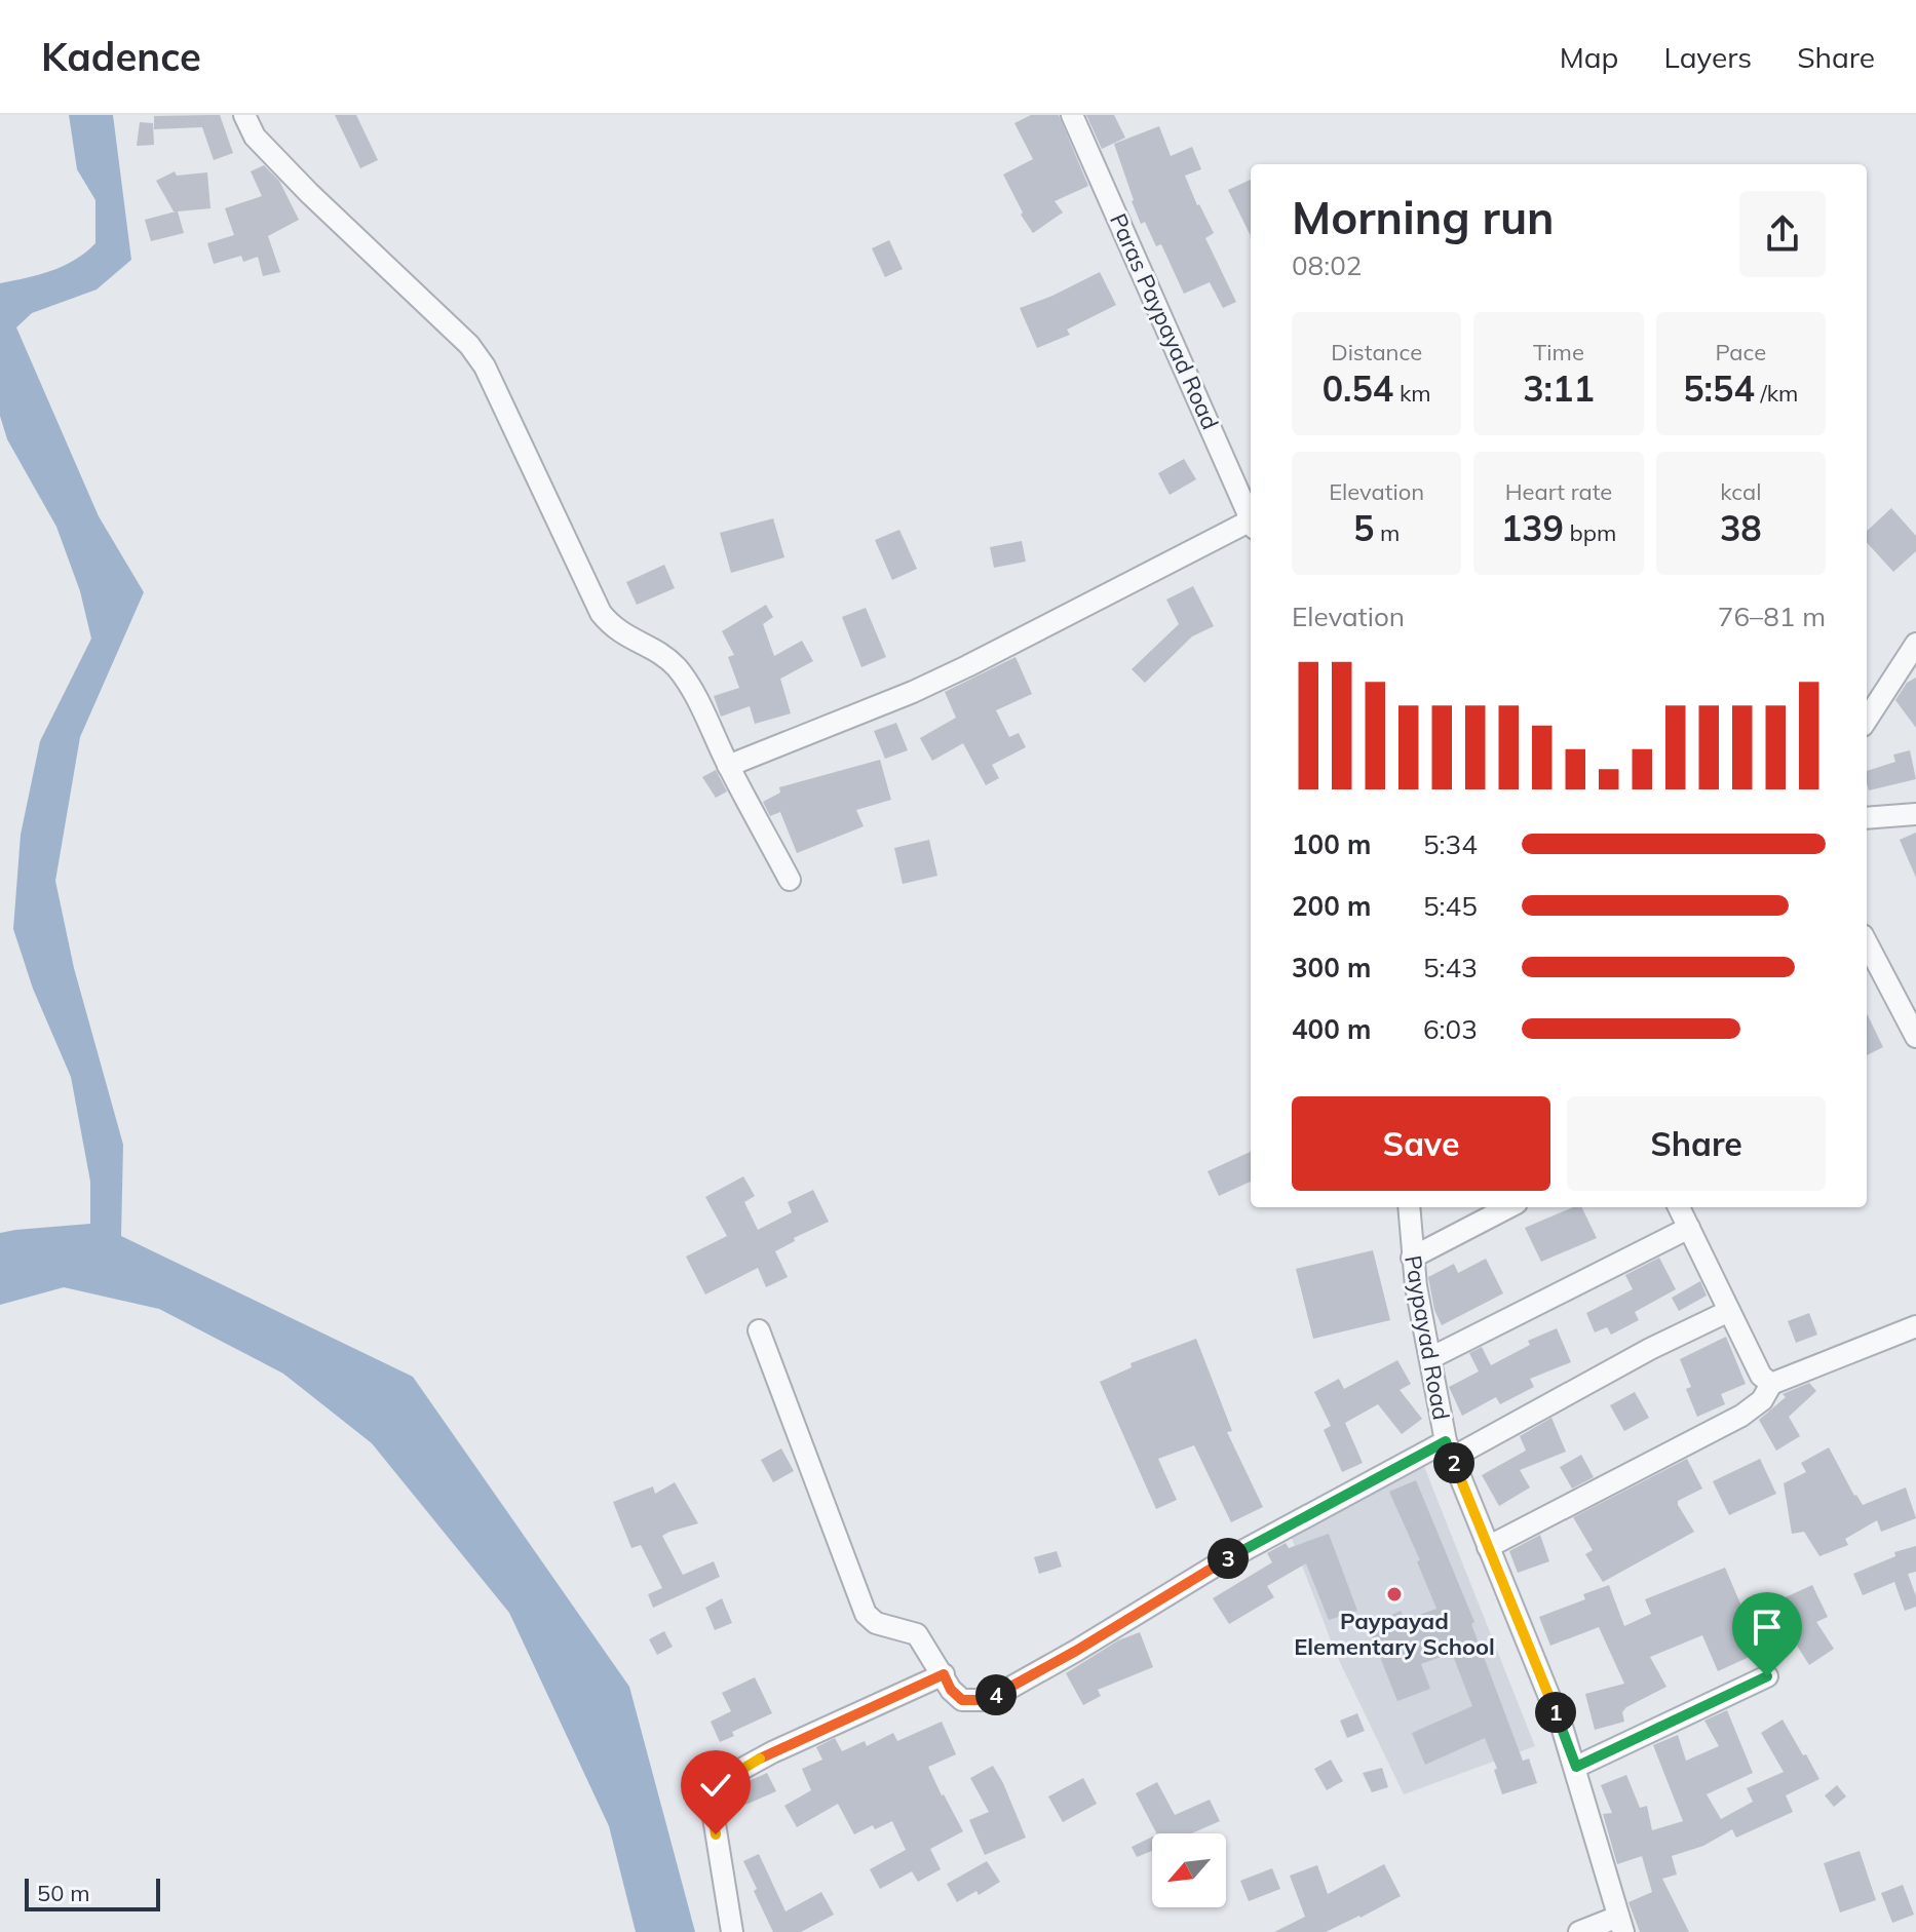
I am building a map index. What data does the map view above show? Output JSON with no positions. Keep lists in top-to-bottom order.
{
  "streets": {
    "street": ["Paras Paypayad Road", "Paypayad Road"]
  },
  "places": ["Paypayad Elementary School"],
  "scale_bar": "50 m",
  "north": "bottom left",
  "page": {
    "header": "Kadence",
    "nav": ["Map", "Layers", "Share"],
    "heading": ["Morning run", "08:02"],
    "stats": [
      ["Distance", "0.54 km"],
      ["Time", "3:11"],
      ["Pace", "5:54 /km"],
      ["Elevation", "5 m"],
      ["Heart rate", "139 bpm"],
      ["kcal", "38"]
    ],
    "chart": ["Elevation", "76–81 m"],
    "list": [
      {
        "name": "100 m",
        "note": "5:34"
      },
      {
        "name": "200 m",
        "note": "5:45"
      },
      {
        "name": "300 m",
        "note": "5:43"
      },
      {
        "name": "400 m",
        "note": "6:03"
      }
    ],
    "buttons": ["Save", "Share"],
    "pins": [
      "2",
      "3",
      "4",
      "1"
    ],
    "scale": "50 m"
  }
}
